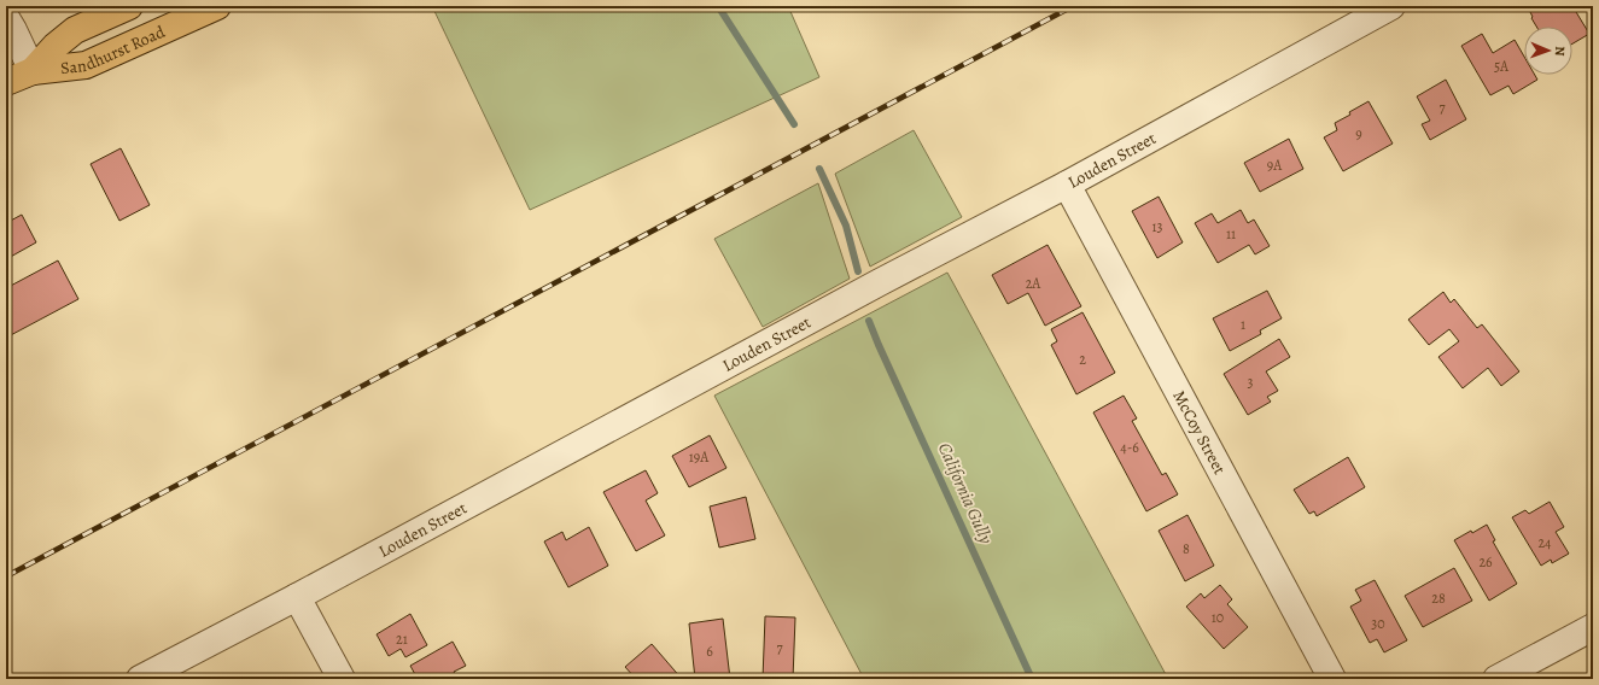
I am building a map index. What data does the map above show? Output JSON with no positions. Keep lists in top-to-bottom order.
{
  "streets": {
    "main road": ["Sandhurst Road"],
    "street": ["Louden Street", "McCoy Street"]
  },
  "crossings": [
    ["Louden Street", "McCoy Street"]
  ],
  "water": ["California Gully"],
  "house_numbers": [
    "5A",
    "7",
    "9",
    "9A",
    "13",
    "11",
    "2A",
    "1",
    "2",
    "3",
    "4-6",
    "19A",
    "24",
    "8",
    "26",
    "28",
    "10",
    "30",
    "21",
    "7",
    "6"
  ],
  "north": "right"
}
